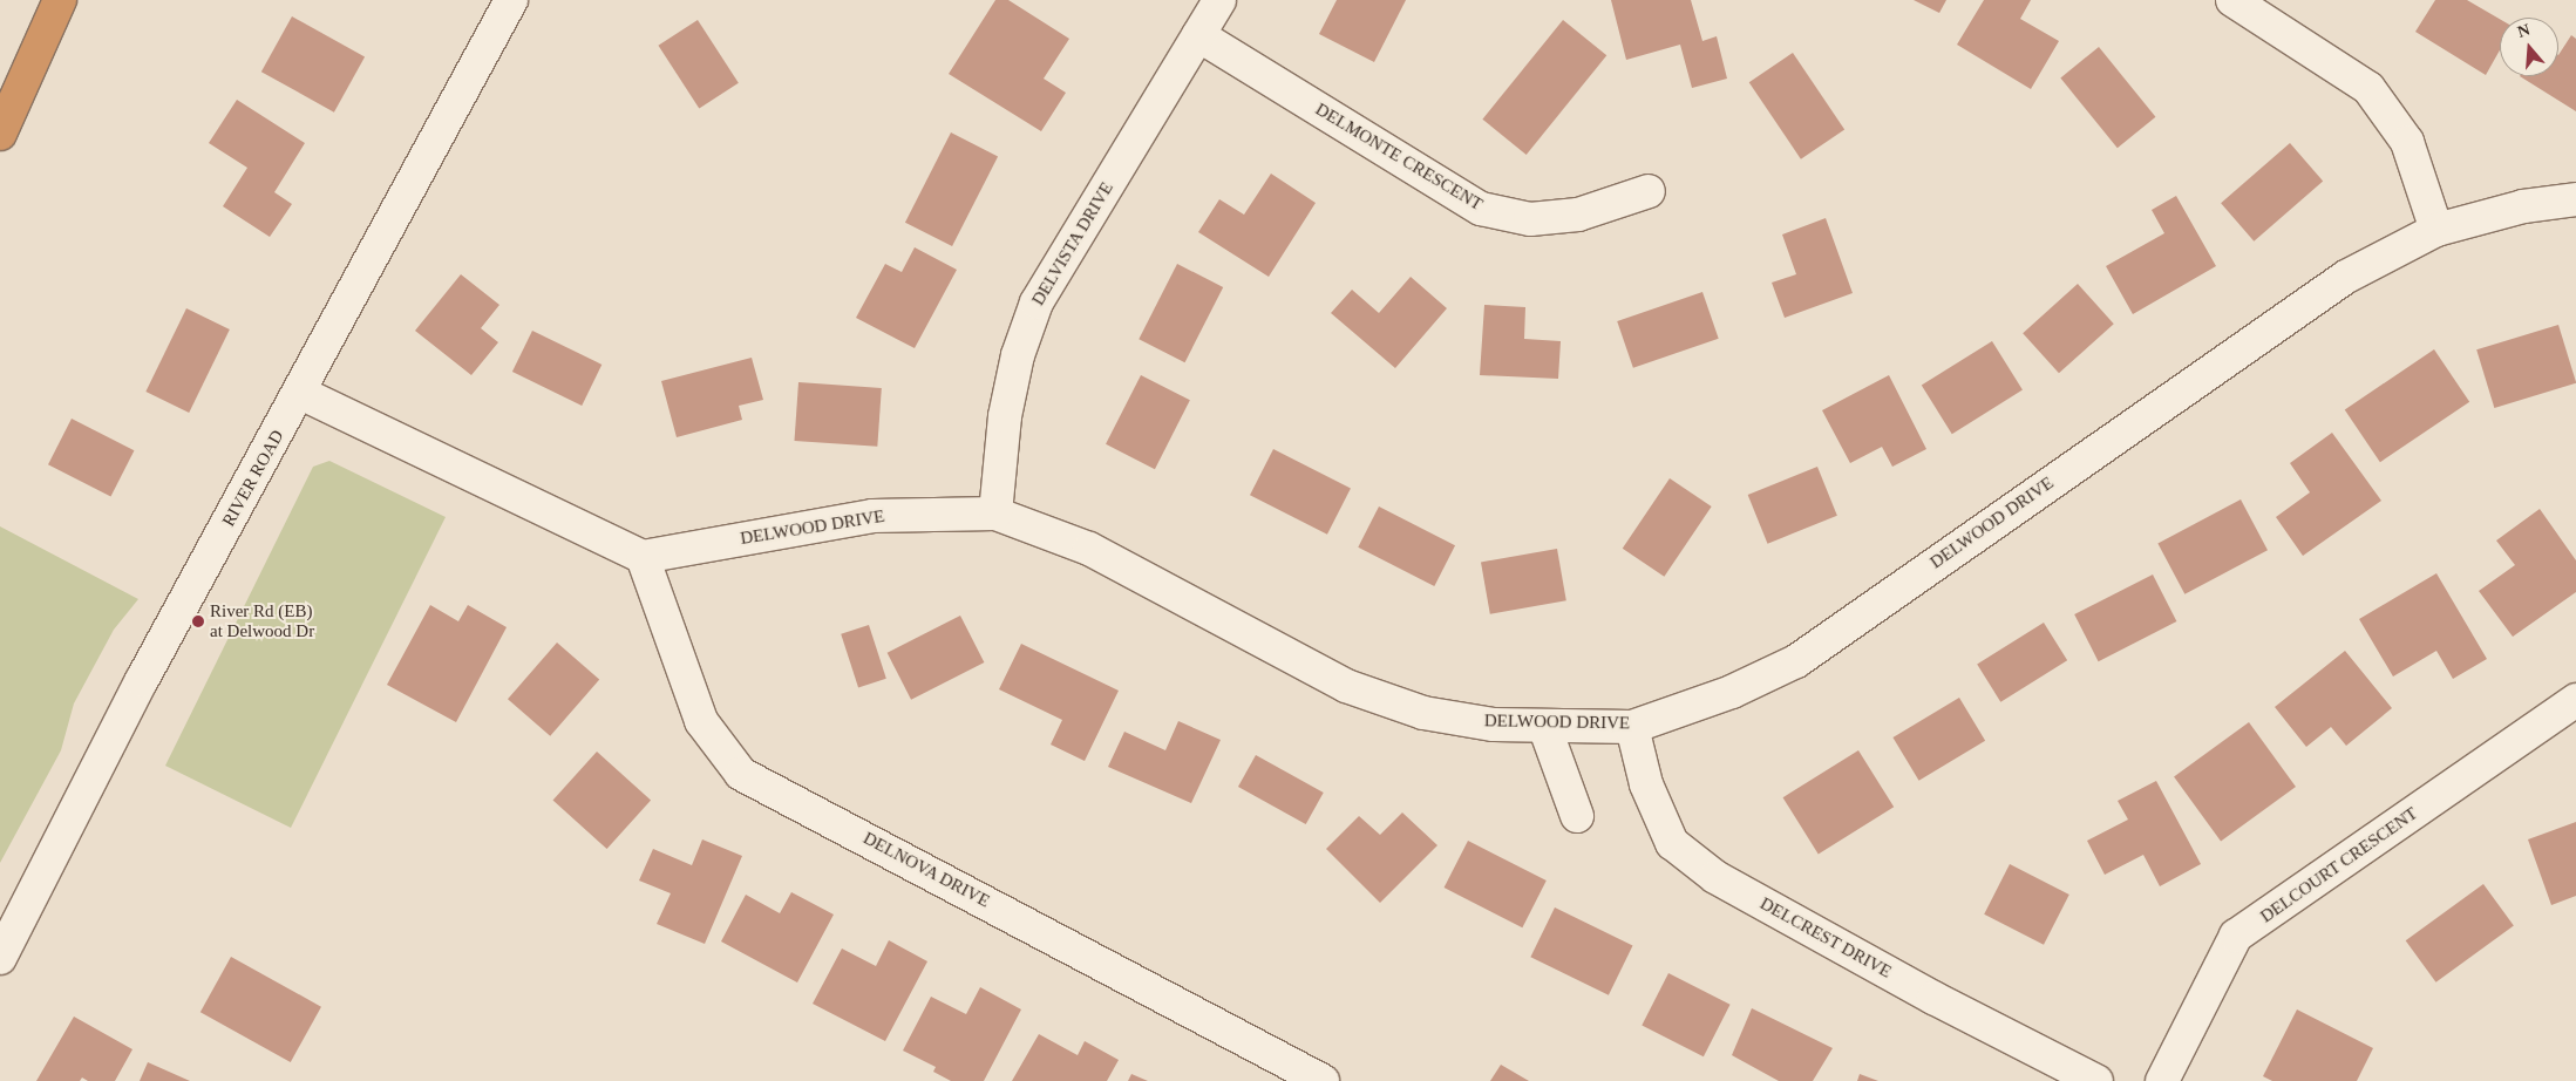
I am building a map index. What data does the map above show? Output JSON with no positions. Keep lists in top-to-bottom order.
{
  "streets": {
    "street": [
      "DELMONTE CRESCENT",
      "DELVISTA DRIVE",
      "RIVER ROAD",
      "DELWOOD DRIVE",
      "DELCOURT CRESCENT",
      "DELNOVA DRIVE",
      "DELCREST DRIVE"
    ]
  },
  "crossings": [
    ["DELMONTE CRESCENT", "DELVISTA DRIVE"],
    ["DELVISTA DRIVE", "DELWOOD DRIVE"],
    ["DELWOOD DRIVE", "DELNOVA DRIVE"],
    ["DELWOOD DRIVE", "DELCREST DRIVE"]
  ],
  "places": ["River Rd (EB) at Delwood Dr"],
  "north": "top"
}
